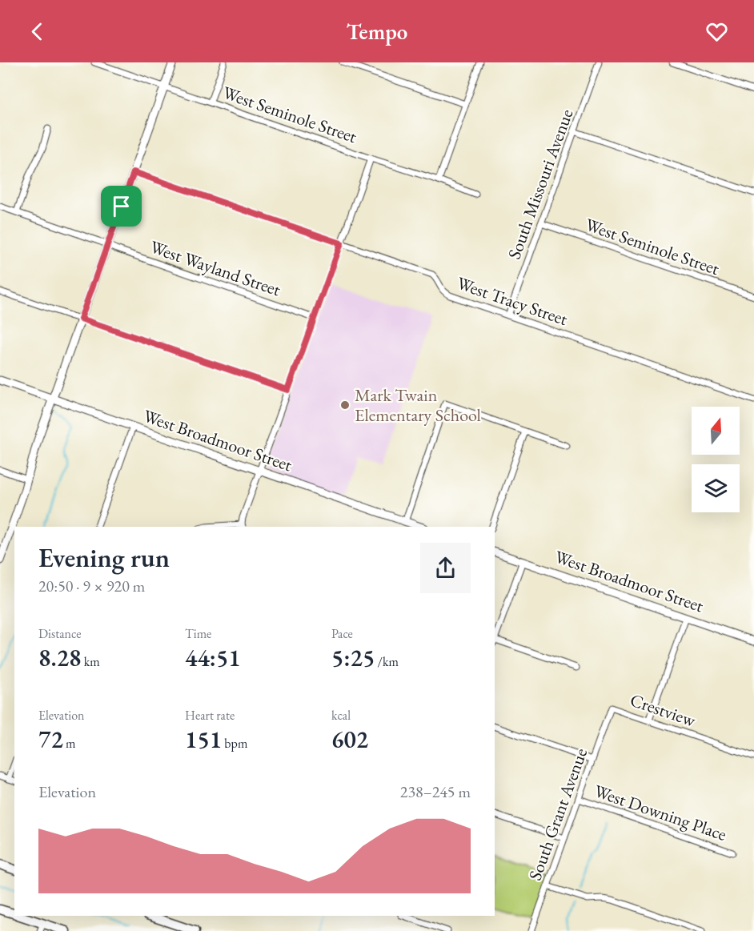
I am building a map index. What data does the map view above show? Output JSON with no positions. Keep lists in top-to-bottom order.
{
  "streets": {
    "street": [
      "West Seminole Street",
      "South Missouri Avenue",
      "West Wayland Street",
      "West Tracy Street",
      "West Broadmoor Street",
      "Crestview",
      "West Downing Place",
      "South Grant Avenue"
    ]
  },
  "crossings": [
    ["West Seminole Street", "South Missouri Avenue"],
    ["South Missouri Avenue", "West Tracy Street"],
    ["Crestview", "South Grant Avenue"],
    ["West Downing Place", "South Grant Avenue"]
  ],
  "places": ["Mark Twain Elementary School"],
  "north": "top",
  "page": {
    "header": "Tempo",
    "heading": ["Evening run", "20:50 · 9 × 920 m"],
    "stats": [
      ["Distance", "8.28 km"],
      ["Time", "44:51"],
      ["Pace", "5:25 /km"],
      ["Elevation", "72 m"],
      ["Heart rate", "151 bpm"],
      ["kcal", "602"]
    ],
    "chart": ["Elevation", "238–245 m"]
  }
}
